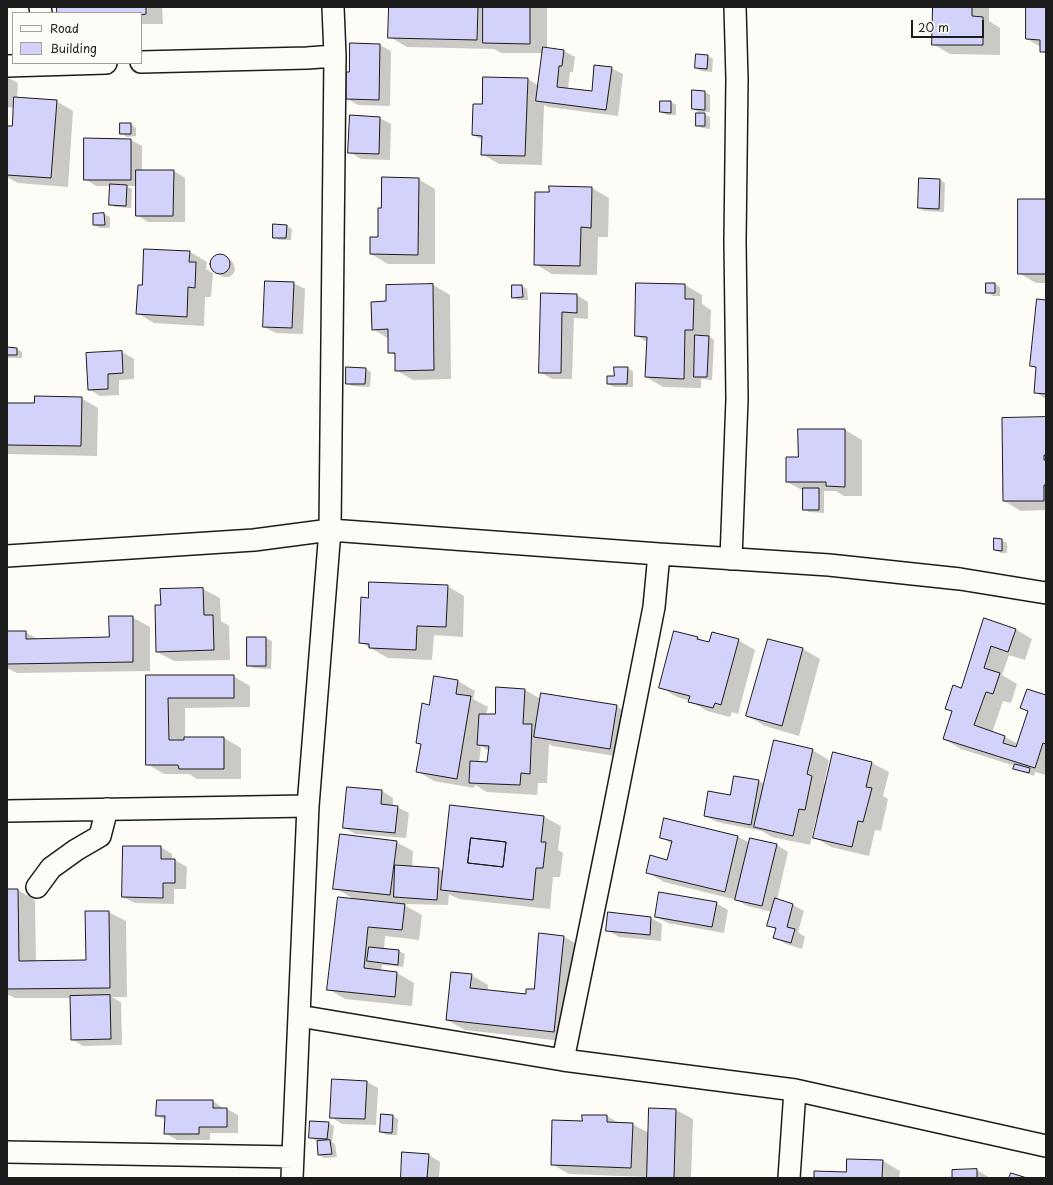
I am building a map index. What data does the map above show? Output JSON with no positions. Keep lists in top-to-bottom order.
{
  "legend": ["Road", "Building"],
  "scale_bar": "20 m"
}
